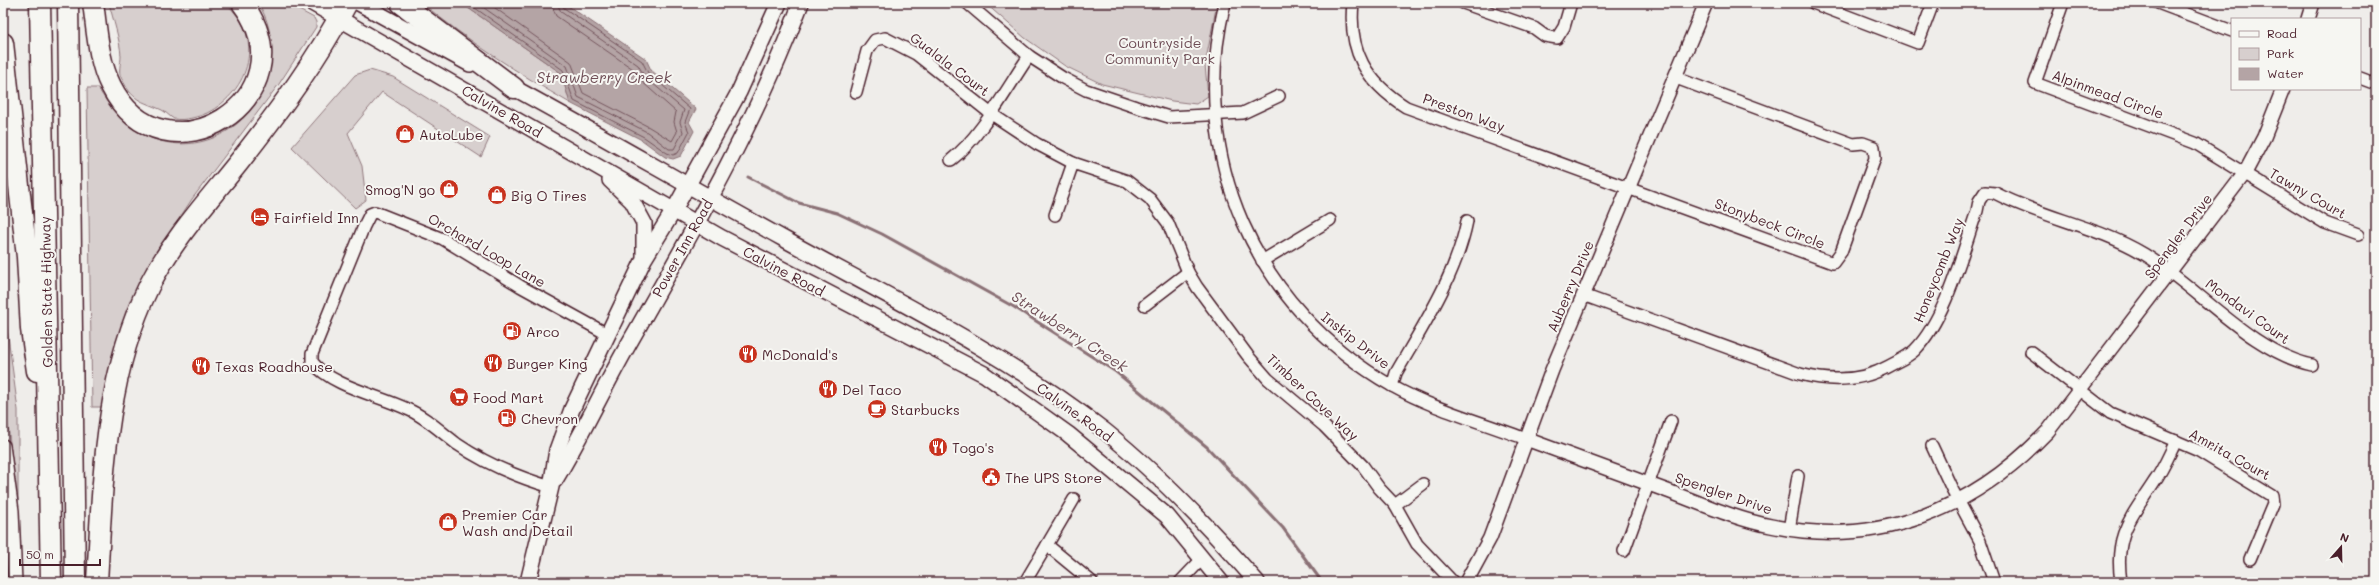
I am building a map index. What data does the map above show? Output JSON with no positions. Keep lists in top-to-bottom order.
{
  "streets": {
    "highway": ["Golden State Highway"],
    "main road": ["Calvine Road", "Power Inn Road"],
    "street": [
      "Gualala Court",
      "Alpinmead Circle",
      "Preston Way",
      "Tawny Court",
      "Stonybeck Circle",
      "Spengler Drive",
      "Orchard Loop Lane",
      "Honeycomb Way",
      "Auberry Drive",
      "Mondavi Court",
      "Inskip Drive",
      "Timber Cove Way",
      "Amrita Court"
    ]
  },
  "crossings": [
    ["Gualala Court", "Timber Cove Way"],
    ["Alpinmead Circle", "Tawny Court"],
    ["Alpinmead Circle", "Spengler Drive"],
    ["Calvine Road", "Power Inn Road"],
    ["Preston Way", "Stonybeck Circle"],
    ["Preston Way", "Auberry Drive"],
    ["Tawny Court", "Spengler Drive"],
    ["Stonybeck Circle", "Auberry Drive"],
    ["Spengler Drive", "Honeycomb Way"],
    ["Spengler Drive", "Auberry Drive"],
    ["Spengler Drive", "Mondavi Court"],
    ["Spengler Drive", "Inskip Drive"],
    ["Power Inn Road", "Orchard Loop Lane"],
    ["Honeycomb Way", "Auberry Drive"],
    ["Honeycomb Way", "Mondavi Court"],
    ["Auberry Drive", "Inskip Drive"]
  ],
  "water": ["Strawberry Creek"],
  "parks": ["Countryside Community Park"],
  "places": {
    "shop": [
      "AutoLube",
      "Smog'N go",
      "Big O Tires",
      "Premier Car Wash and Detail"
    ],
    "hotel": ["Fairfield Inn"],
    "fuel station": ["Arco", "Chevron"],
    "restaurant": [
      "McDonald's",
      "Burger King",
      "Texas Roadhouse",
      "Del Taco",
      "Togo's"
    ],
    "supermarket": ["Food Mart"],
    "cafe": ["Starbucks"],
    "public building": ["The UPS Store"]
  },
  "legend": ["Road", "Park", "Water"],
  "scale_bar": "50 m",
  "north": "top"
}
